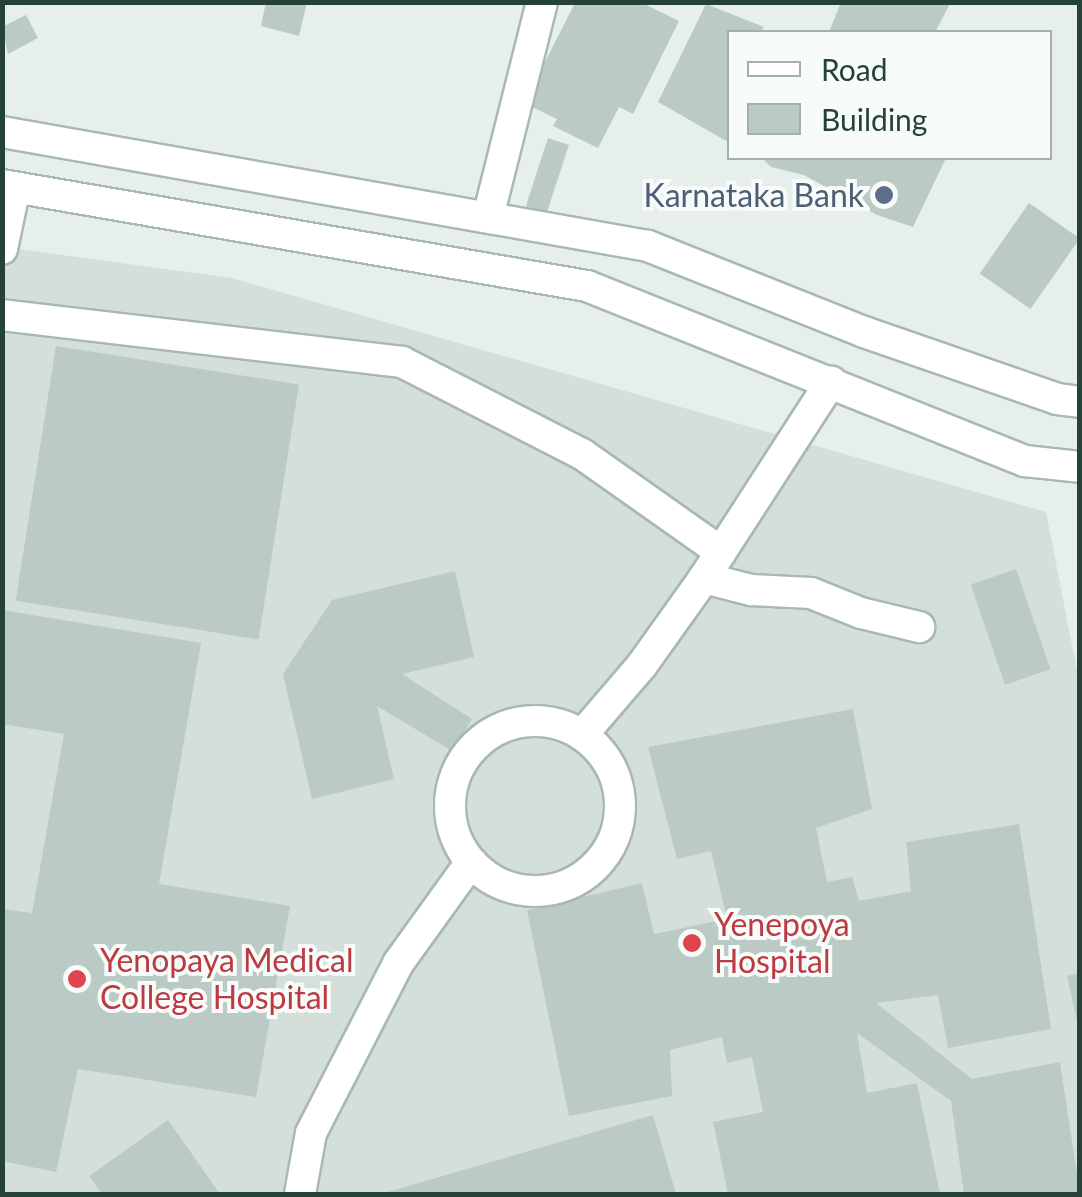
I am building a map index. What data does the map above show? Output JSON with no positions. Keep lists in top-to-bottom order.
{
  "places": ["Karnataka Bank", "Yenepoya Hospital", "Yenopaya Medical College Hospital"],
  "legend": ["Road", "Building"]
}
